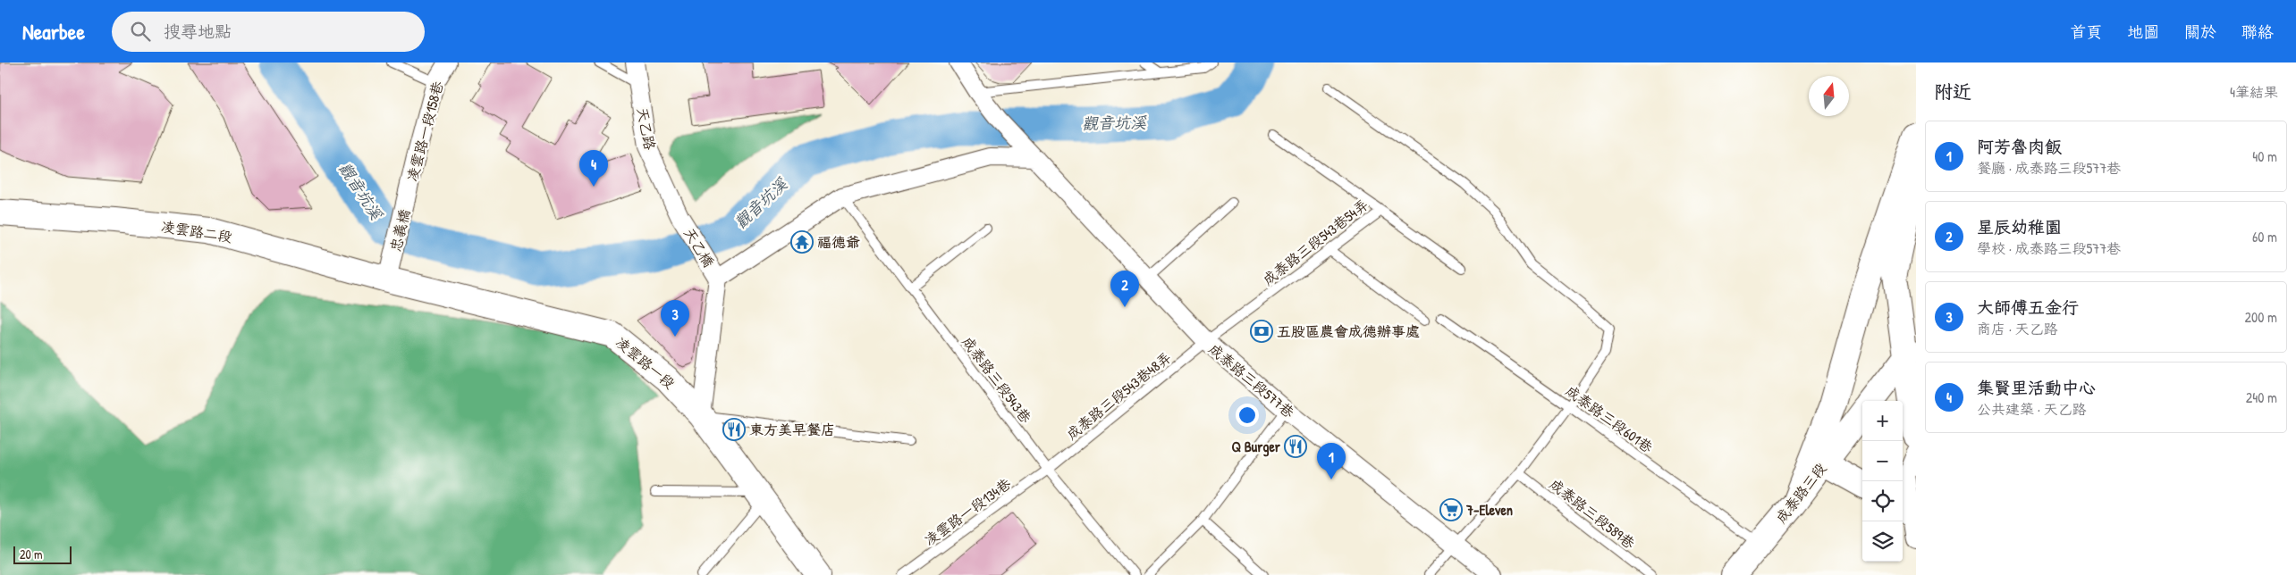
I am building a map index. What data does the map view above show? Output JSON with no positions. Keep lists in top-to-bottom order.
{
  "streets": {
    "main road": ["凌雲路二段", "凌雲路一段", "成泰路三段"],
    "street": [
      "天乙路",
      "凌雲路一段158巷",
      "忠義橋",
      "天乙橋",
      "成泰路三段577巷"
    ],
    "lane": [
      "成泰路三段543巷54弄",
      "成泰路三段543巷",
      "成泰路三段543巷48弄",
      "成泰路三段601巷",
      "凌雲路一段134巷",
      "成泰路三段589巷"
    ]
  },
  "crossings": [
    ["天乙路", "天乙橋"],
    ["凌雲路一段158巷", "忠義橋"],
    ["忠義橋", "凌雲路二段"],
    ["忠義橋", "凌雲路一段"],
    ["凌雲路二段", "凌雲路一段"],
    ["成泰路三段543巷54弄", "成泰路三段577巷"],
    ["成泰路三段543巷54弄", "成泰路三段543巷48弄"],
    ["成泰路三段543巷", "成泰路三段543巷48弄"],
    ["成泰路三段543巷", "凌雲路一段134巷"],
    ["成泰路三段577巷", "成泰路三段543巷48弄"],
    ["成泰路三段543巷48弄", "凌雲路一段134巷"],
    ["成泰路三段601巷", "成泰路三段"]
  ],
  "water": ["觀音坑溪"],
  "places": {
    "temple": ["福德爺"],
    "bank": ["五股區農會成德辦事處"],
    "restaurant": ["東方美早餐店", "Q Burger"],
    "supermarket": ["7-Eleven"]
  },
  "scale_bar": "20 m",
  "north": "top",
  "page": {
    "header": "Nearbee",
    "search": "搜尋地點",
    "nav": [
      "首頁",
      "地圖",
      "關於",
      "聯絡"
    ],
    "heading": ["附近", "4筆結果"],
    "list": [
      {
        "mark": "1",
        "name": "阿芳魯肉飯",
        "note": "餐廳 · 成泰路三段577巷",
        "value": "40 m"
      },
      {
        "mark": "2",
        "name": "星辰幼稚園",
        "note": "學校 · 成泰路三段577巷",
        "value": "60 m"
      },
      {
        "mark": "3",
        "name": "大師傅五金行",
        "note": "商店 · 天乙路",
        "value": "200 m"
      },
      {
        "mark": "4",
        "name": "集賢里活動中心",
        "note": "公共建築 · 天乙路",
        "value": "240 m"
      }
    ],
    "pins": [
      "4",
      "2",
      "3",
      "1"
    ],
    "map_buttons": ["+", "−"],
    "scale": "20 m"
  }
}
